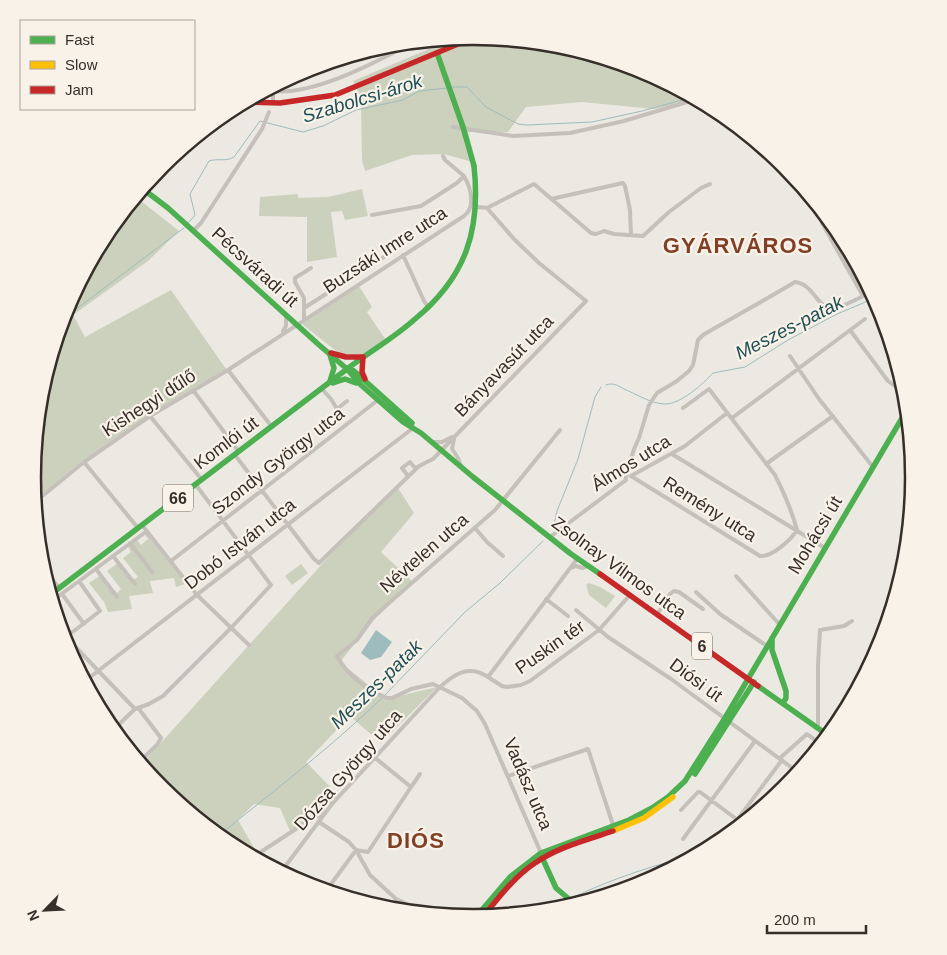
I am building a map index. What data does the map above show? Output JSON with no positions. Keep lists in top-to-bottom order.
{
  "streets": {
    "main road": [
      "Pécsváradi út",
      "Komlói út",
      "66",
      "Mohácsi út",
      "Zsolnay Vilmos utca",
      "6",
      "Vadász utca"
    ],
    "street": [
      "Buzsáki Imre utca",
      "Bányavasút utca",
      "Kishegyi dűlő",
      "Szondy György utca",
      "Álmos utca",
      "Remény utca",
      "Dobó István utca",
      "Névtelen utca",
      "Puskin tér",
      "Diósi út",
      "Dózsa György utca"
    ]
  },
  "crossings": [
    ["Buzsáki Imre utca", "Pécsváradi út"],
    ["Buzsáki Imre utca", "Kishegyi dűlő"],
    ["Pécsváradi út", "Kishegyi dűlő"],
    ["Pécsváradi út", "Komlói út"],
    ["Pécsváradi út", "Zsolnay Vilmos utca"],
    ["Bányavasút utca", "Zsolnay Vilmos utca"],
    ["Komlói út", "Zsolnay Vilmos utca"],
    ["Szondy György utca", "Zsolnay Vilmos utca"],
    ["Álmos utca", "Remény utca"],
    ["Álmos utca", "Zsolnay Vilmos utca"],
    ["Mohácsi út", "Zsolnay Vilmos utca"],
    ["Mohácsi út", "Diósi út"],
    ["Dobó István utca", "Zsolnay Vilmos utca"],
    ["Névtelen utca", "Zsolnay Vilmos utca"],
    ["Névtelen utca", "Dózsa György utca"],
    ["Névtelen utca", "Vadász utca"],
    ["Zsolnay Vilmos utca", "Puskin tér"],
    ["Puskin tér", "Diósi út"],
    ["Puskin tér", "Dózsa György utca"],
    ["Dózsa György utca", "Vadász utca"]
  ],
  "districts": ["GYÁRVÁROS", "DIÓS"],
  "water": ["Szabolcsi-árok", "Meszes-patak"],
  "legend": ["Fast", "Slow", "Jam"],
  "scale_bar": "200 m",
  "north": "bottom left"
}
